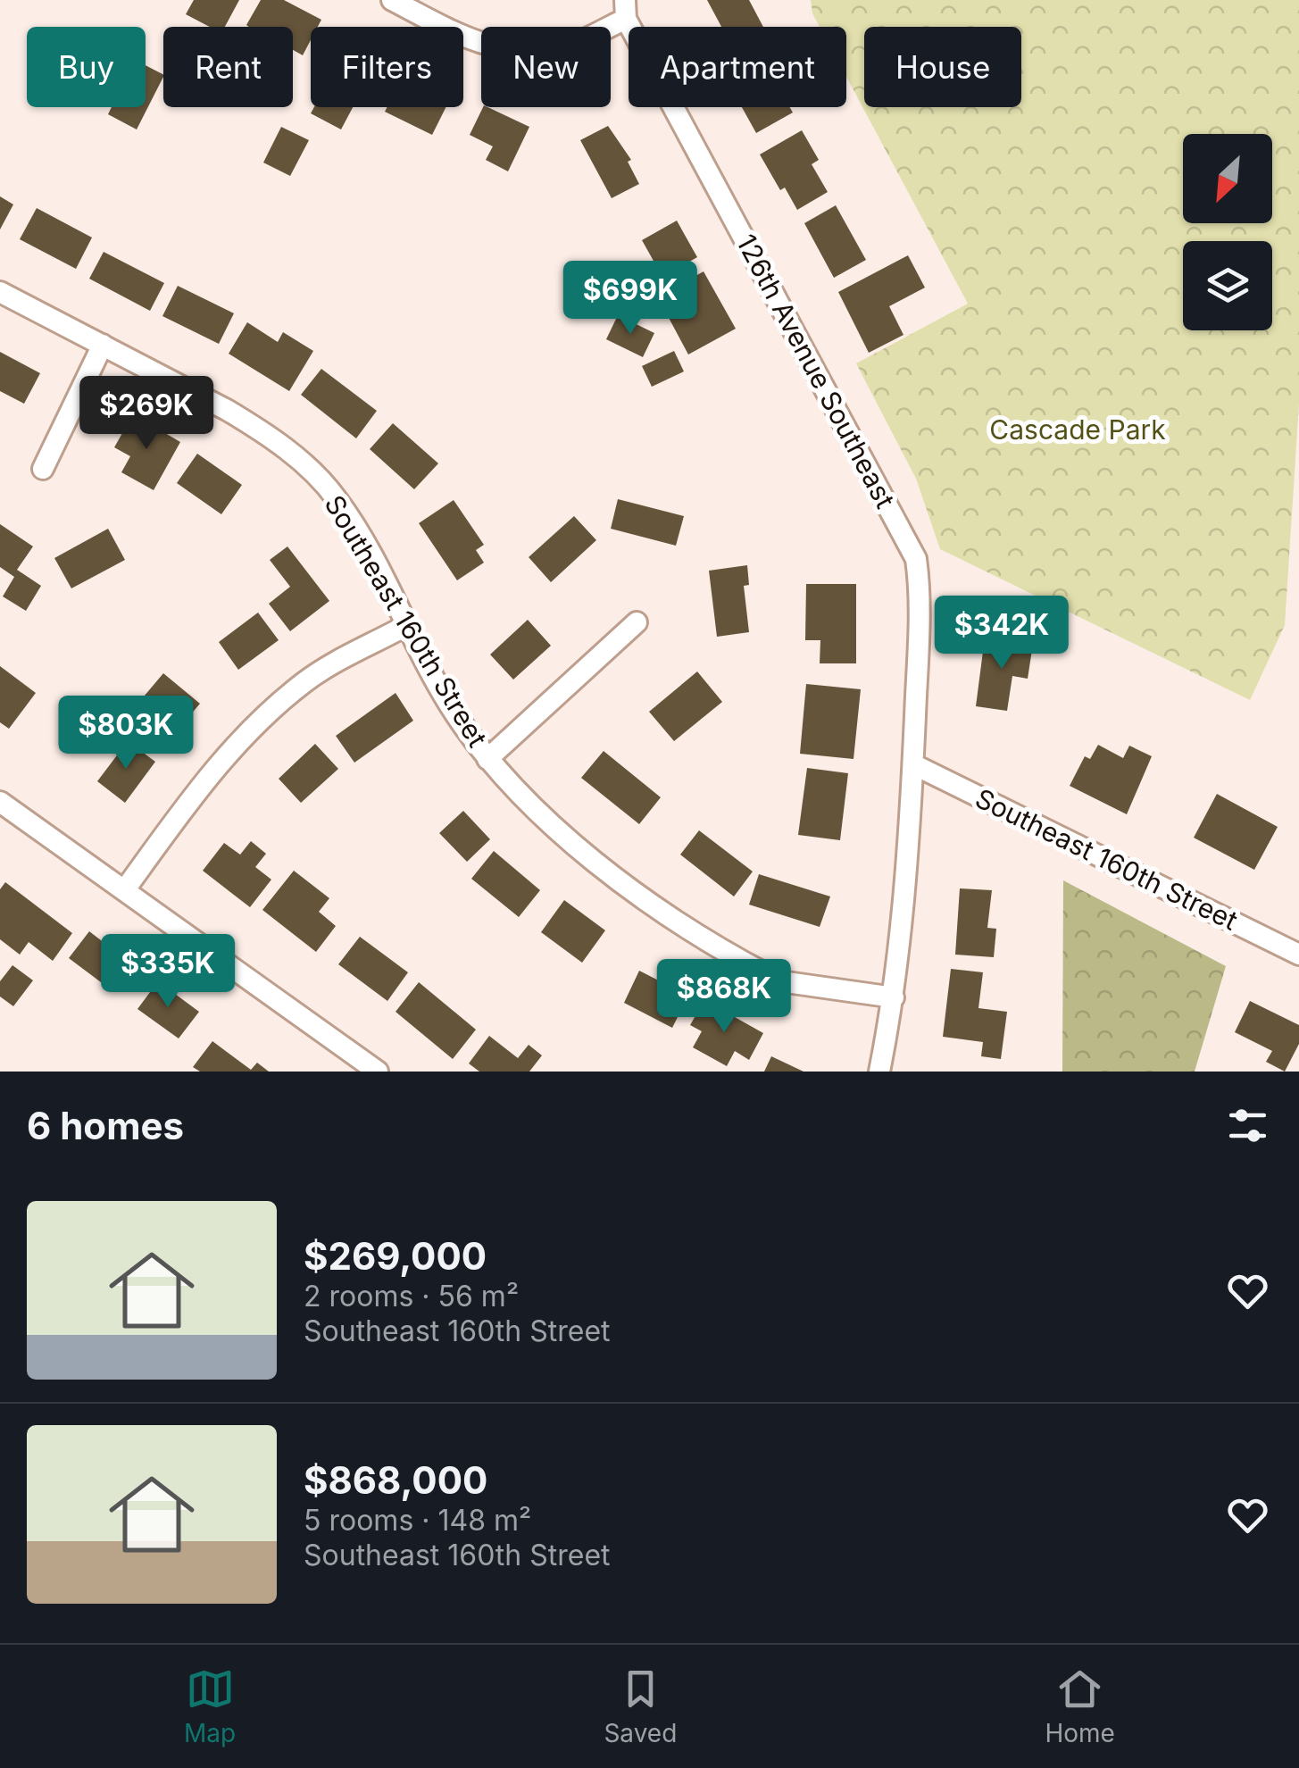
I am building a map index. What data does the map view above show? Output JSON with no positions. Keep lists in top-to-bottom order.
{
  "streets": {
    "street": ["126th Avenue Southeast", "Southeast 160th Street"]
  },
  "crossings": [
    ["126th Avenue Southeast", "Southeast 160th Street"]
  ],
  "parks": ["Cascade Park"],
  "north": "bottom left",
  "page": {
    "chip": [
      "Buy",
      "Rent",
      "Filters",
      "New",
      "Apartment",
      "House"
    ],
    "price": [
      "$699K",
      "$269K",
      "$342K",
      "$803K",
      "$335K",
      "$868K"
    ],
    "heading": "6 homes",
    "list": [
      {
        "name": "$269,000",
        "note": "2 rooms · 56 m² · Southeast 160th Street"
      },
      {
        "name": "$868,000",
        "note": "5 rooms · 148 m² · Southeast 160th Street"
      }
    ],
    "tabs": ["Map", "Saved", "Home"]
  }
}
